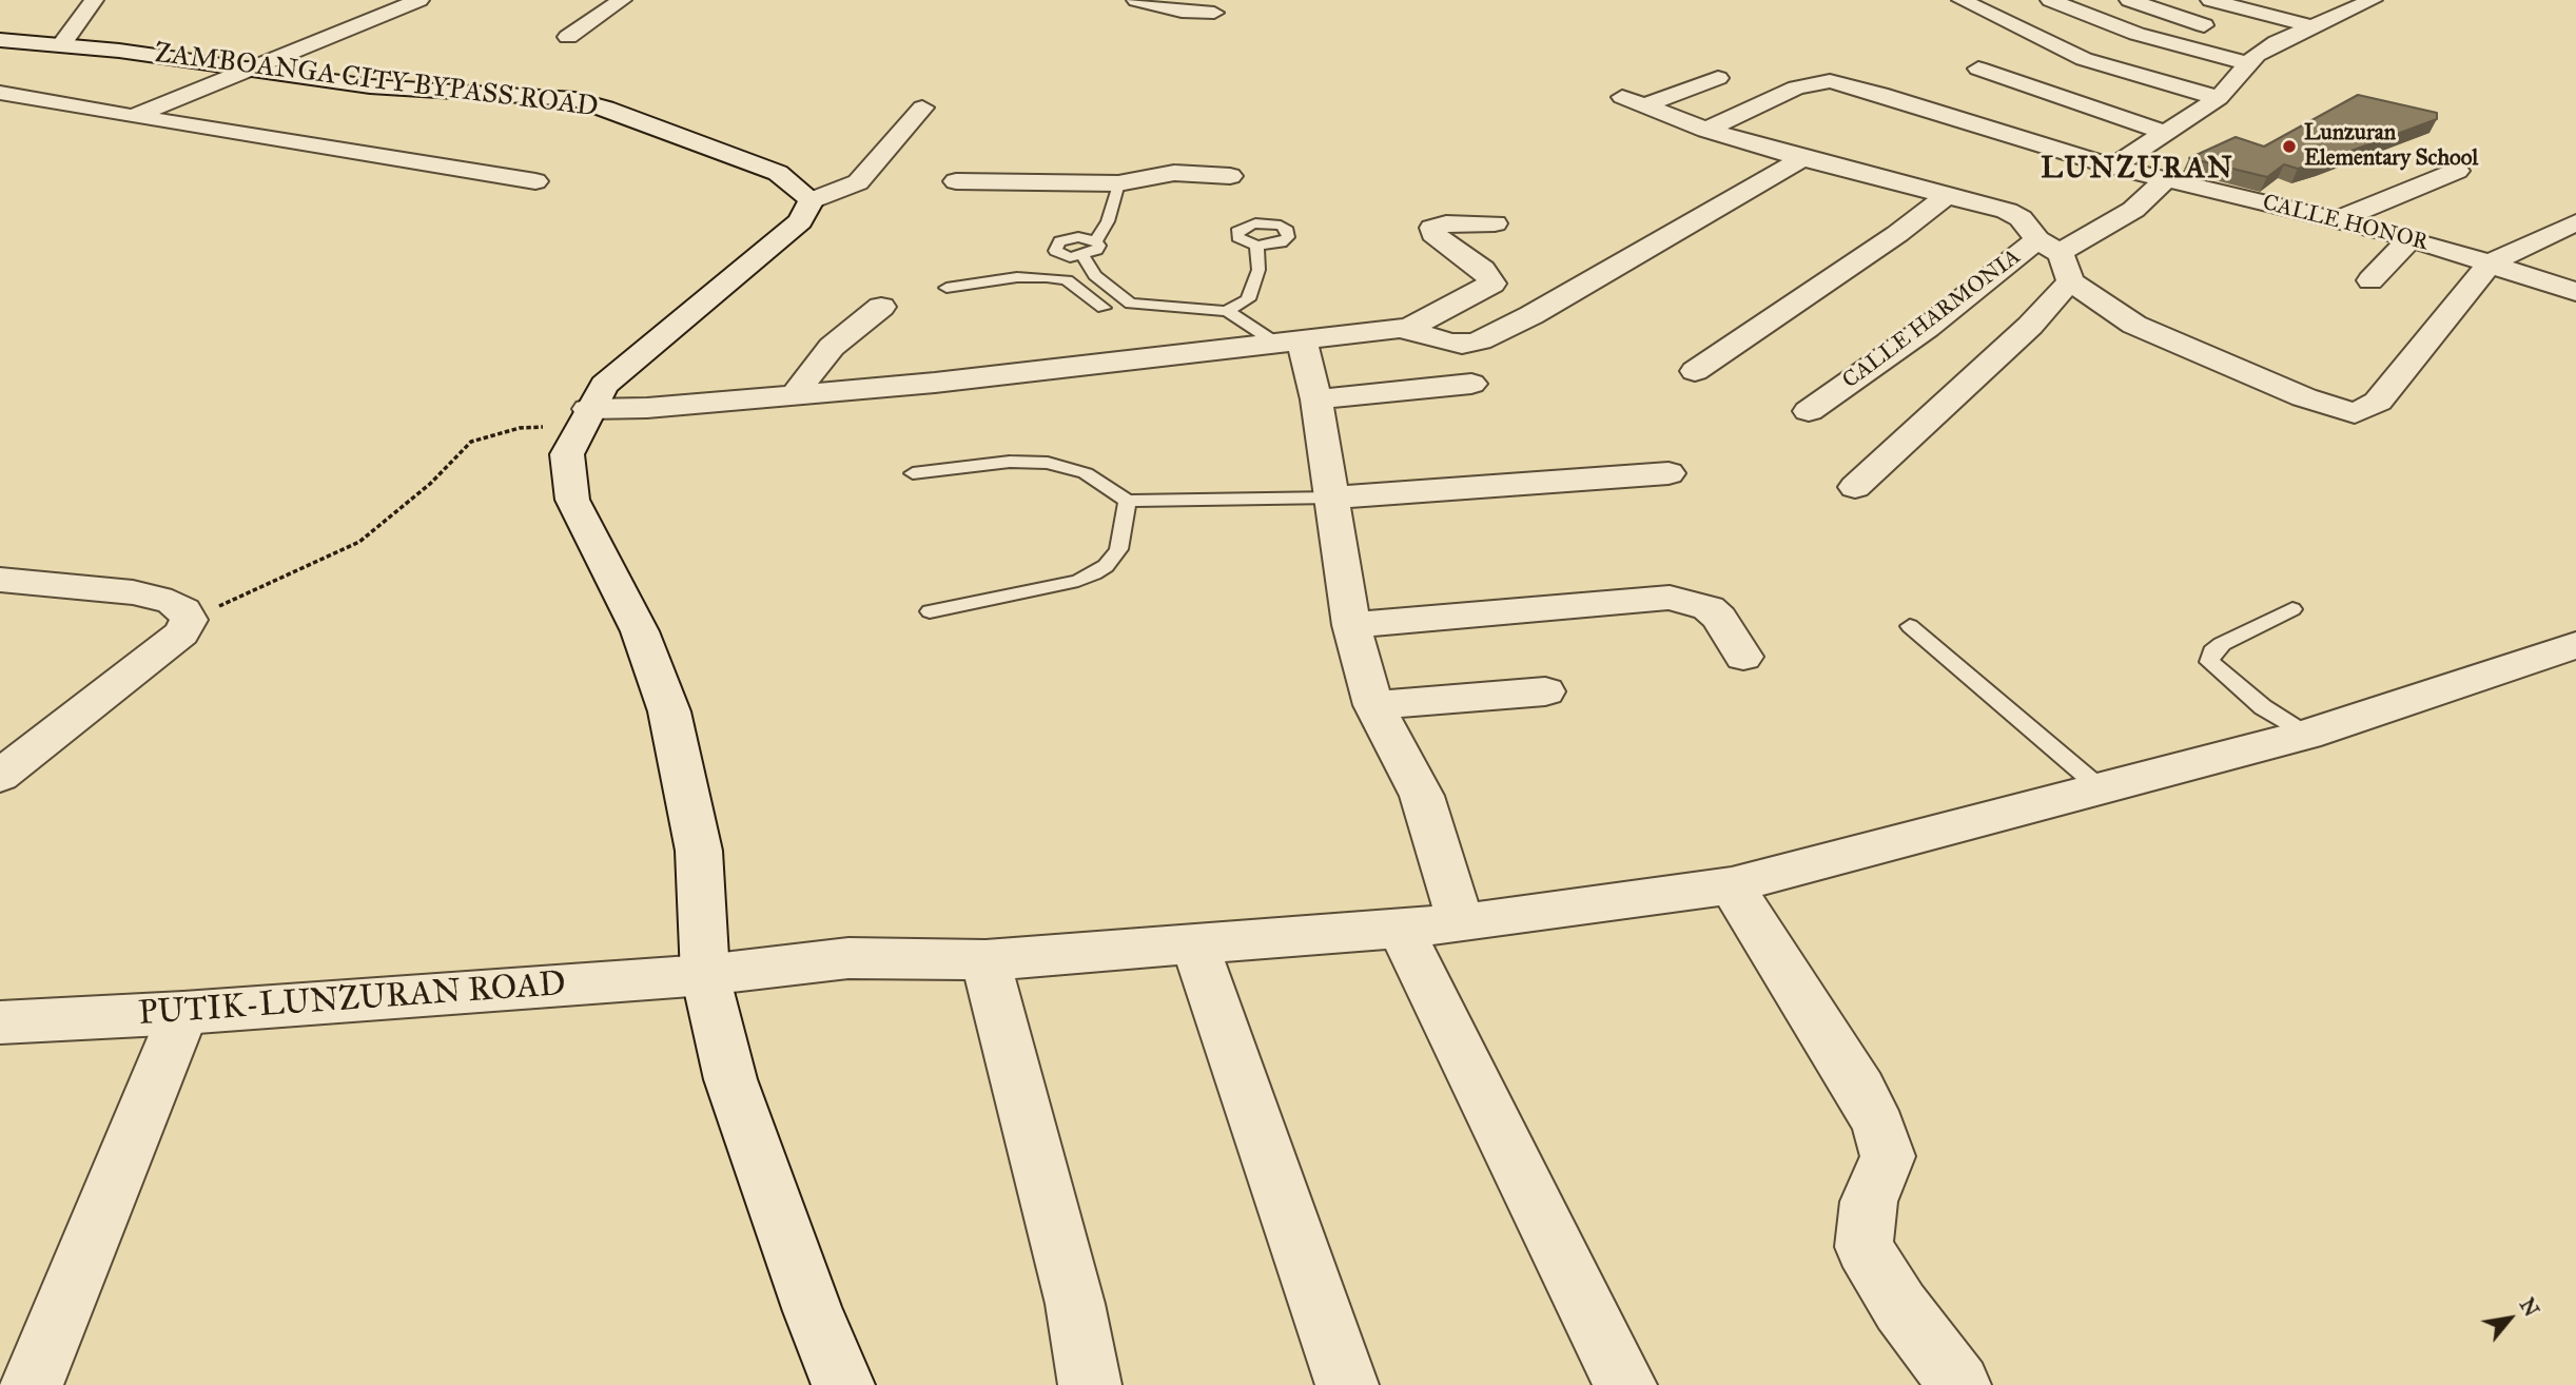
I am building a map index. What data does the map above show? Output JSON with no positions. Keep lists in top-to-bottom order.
{
  "streets": {
    "street": [
      "ZAMBOANGA CITY BYPASS ROAD",
      "CALLE HONOR",
      "CALLE HARMONIA",
      "PUTIK-LUNZURAN ROAD"
    ]
  },
  "crossings": [
    ["CALLE HONOR", "CALLE HARMONIA"]
  ],
  "districts": ["LUNZURAN"],
  "places": ["Lunzuran Elementary School"],
  "north": "top right"
}
